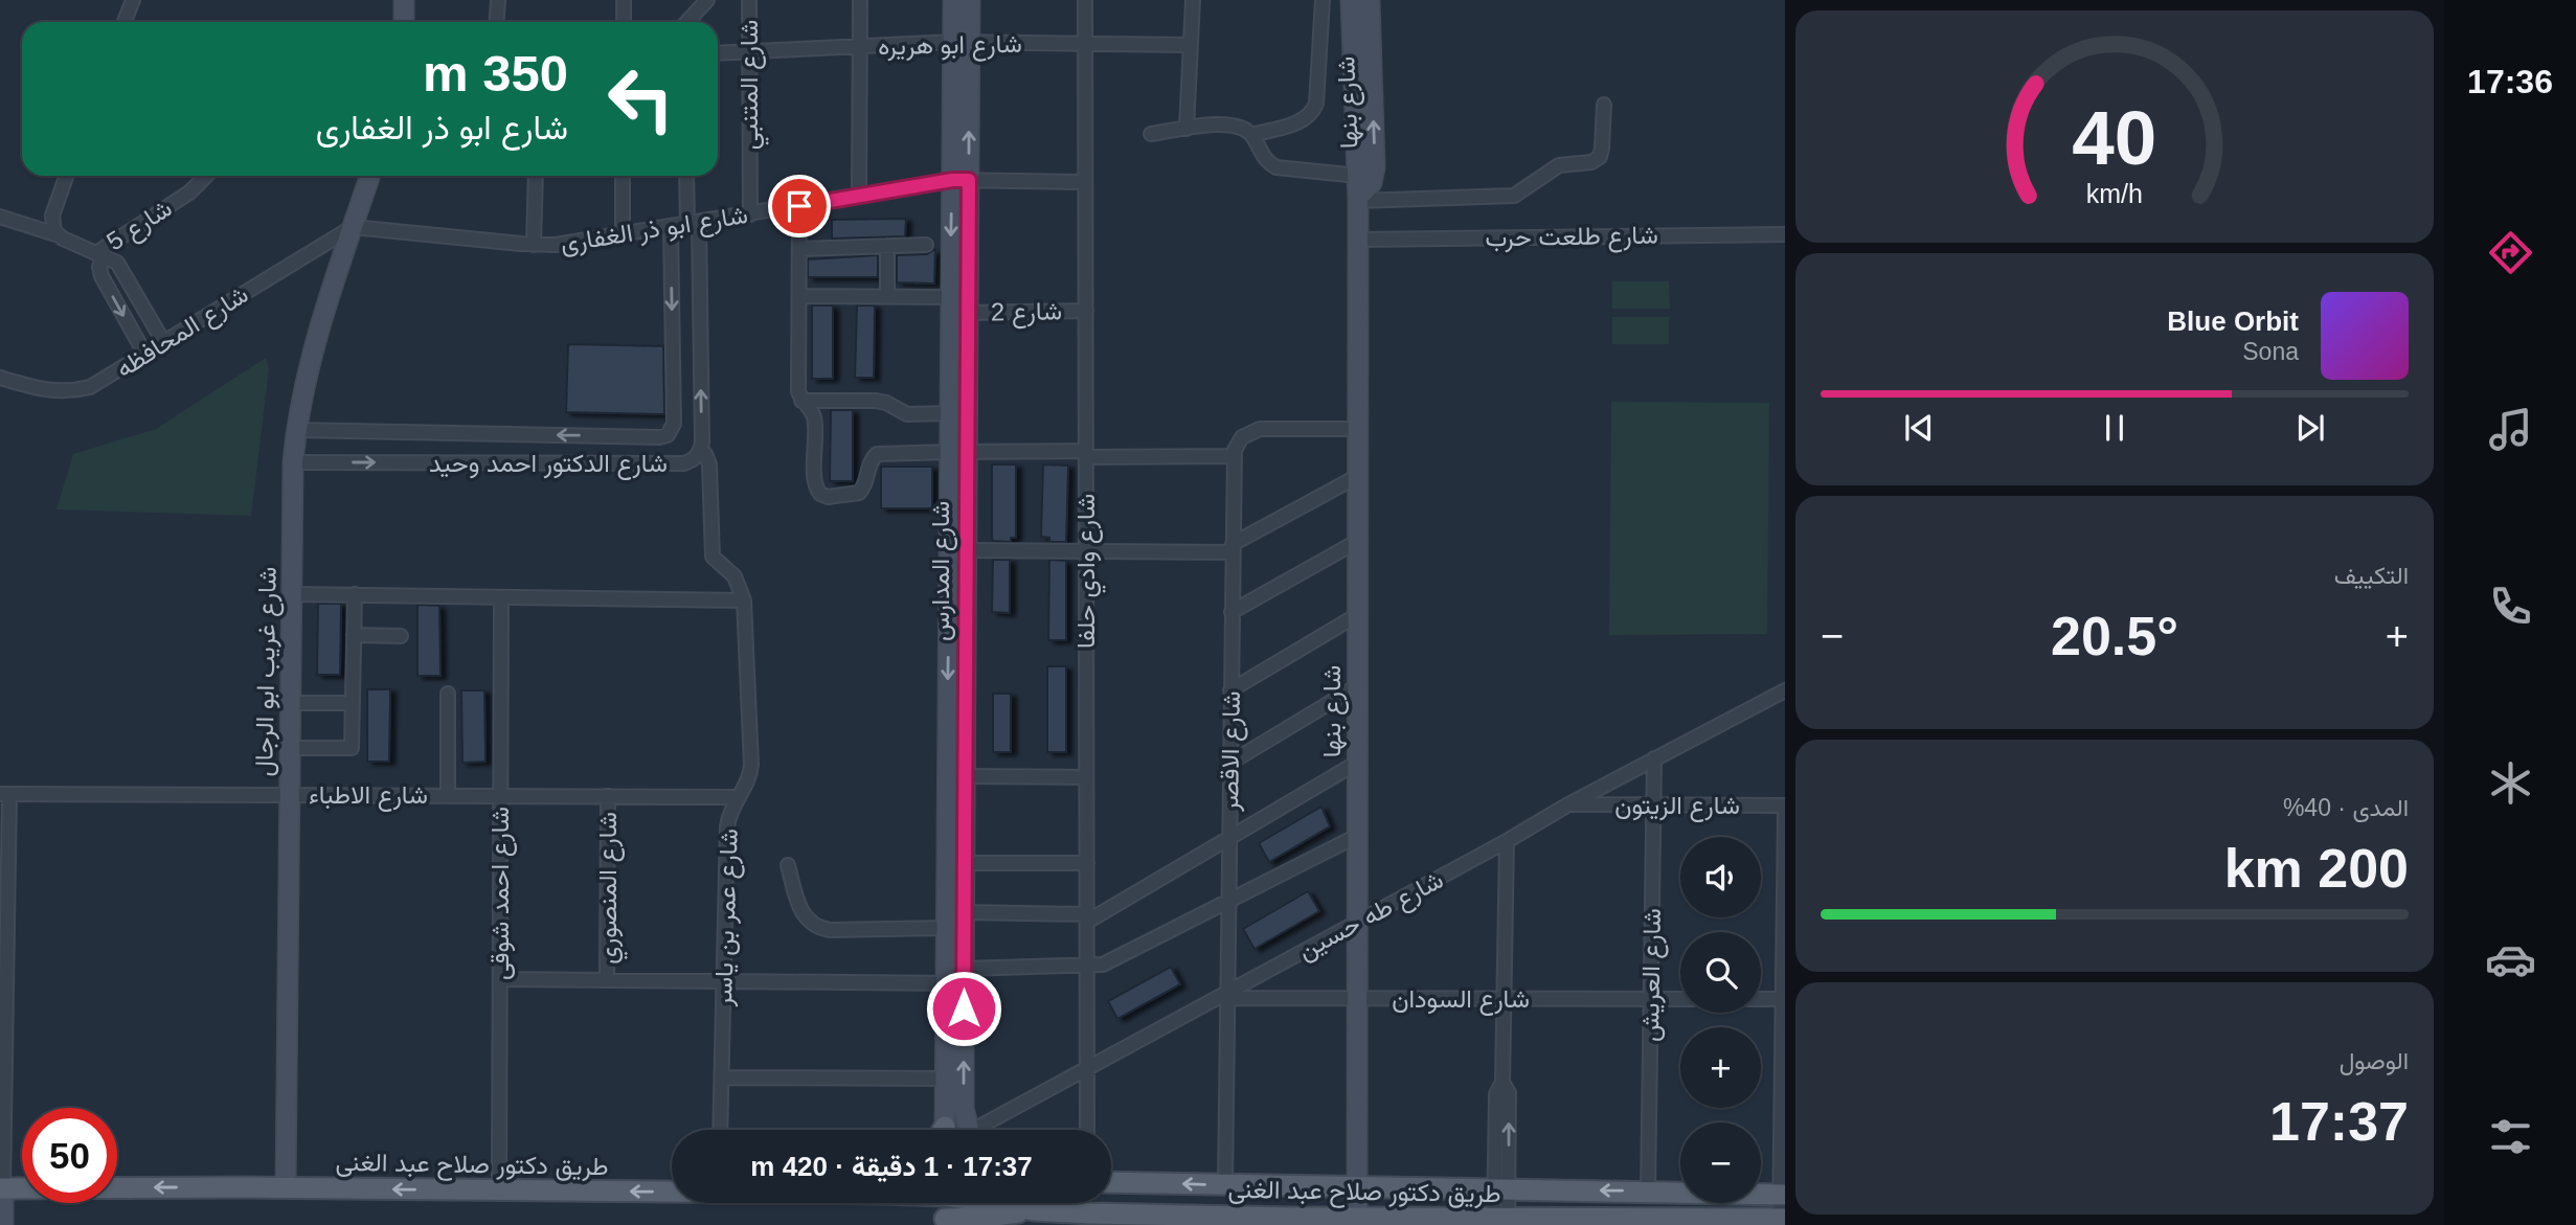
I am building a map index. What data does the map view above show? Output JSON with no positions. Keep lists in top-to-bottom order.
{
  "streets": {
    "main road": [
      "شارع بنها",
      "شارع المدارس",
      "شارع غريب ابو الرجال",
      "طريق دكتور صلاح عبد الغنى"
    ],
    "street": [
      "شارع ابو هريره",
      "شارع المتنبي",
      "شارع 5",
      "شارع ابو ذر الغفارى",
      "شارع طلعت حرب",
      "شارع 2",
      "شارع المحافظه",
      "شارع الدكتور احمد وحيد",
      "شارع وادي حلفا",
      "شارع الاقصر",
      "شارع الاطباء",
      "شارع الزيتون",
      "شارع المنصوري",
      "شارع احمد شوقى",
      "شارع طه حسين",
      "شارع عمر بن ياسر",
      "شارع العريش",
      "شارع السودان"
    ]
  },
  "crossings": [
    ["شارع ابو هريره", "شارع المتنبي"],
    ["شارع ابو هريره", "شارع المدارس"],
    ["شارع ابو هريره", "شارع وادي حلفا"],
    ["شارع المتنبي", "شارع ابو ذر الغفارى"],
    ["شارع بنها", "شارع طلعت حرب"],
    ["شارع بنها", "شارع طه حسين"],
    ["شارع بنها", "شارع السودان"],
    ["شارع بنها", "طريق دكتور صلاح عبد الغنى"],
    ["شارع ابو ذر الغفارى", "شارع المحافظه"],
    ["شارع ابو ذر الغفارى", "شارع الدكتور احمد وحيد"],
    ["شارع ابو ذر الغفارى", "شارع المدارس"],
    ["شارع ابو ذر الغفارى", "شارع وادي حلفا"],
    ["شارع ابو ذر الغفارى", "شارع غريب ابو الرجال"],
    ["شارع 2", "شارع المدارس"],
    ["شارع 2", "شارع وادي حلفا"],
    ["شارع المحافظه", "شارع غريب ابو الرجال"],
    ["شارع الدكتور احمد وحيد", "شارع غريب ابو الرجال"],
    ["شارع الدكتور احمد وحيد", "شارع عمر بن ياسر"],
    ["شارع وادي حلفا", "شارع طه حسين"],
    ["شارع غريب ابو الرجال", "شارع الاطباء"],
    ["شارع غريب ابو الرجال", "طريق دكتور صلاح عبد الغنى"],
    ["شارع الاقصر", "شارع طه حسين"],
    ["شارع الاقصر", "شارع السودان"],
    ["شارع الاقصر", "طريق دكتور صلاح عبد الغنى"],
    ["شارع الاطباء", "شارع المنصوري"],
    ["شارع الاطباء", "شارع احمد شوقى"],
    ["شارع الاطباء", "شارع عمر بن ياسر"],
    ["شارع الزيتون", "شارع طه حسين"],
    ["شارع الزيتون", "شارع العريش"],
    ["شارع احمد شوقى", "طريق دكتور صلاح عبد الغنى"],
    ["شارع طه حسين", "شارع العريش"],
    ["شارع طه حسين", "شارع السودان"],
    ["شارع العريش", "شارع السودان"],
    ["شارع العريش", "طريق دكتور صلاح عبد الغنى"]
  ],
  "one_way": ["طريق دكتور صلاح عبد الغنى"],
  "page": {
    "tabs": "17:36",
    "turn": ["350 m", "شارع ابو ذر الغفارى"],
    "song": ["Blue Orbit", "Sona"],
    "tile": [
      "التكييف",
      ["المدى · 40%", "200 km"],
      ["الوصول", "17:37"]
    ],
    "heat": ["−", "20.5°", "+"],
    "map_buttons": ["+", "−"],
    "limit": "50",
    "trip": "17:37 · 1 دقيقة · 420 m",
    "gauge": ["40", "km/h"]
  }
}
